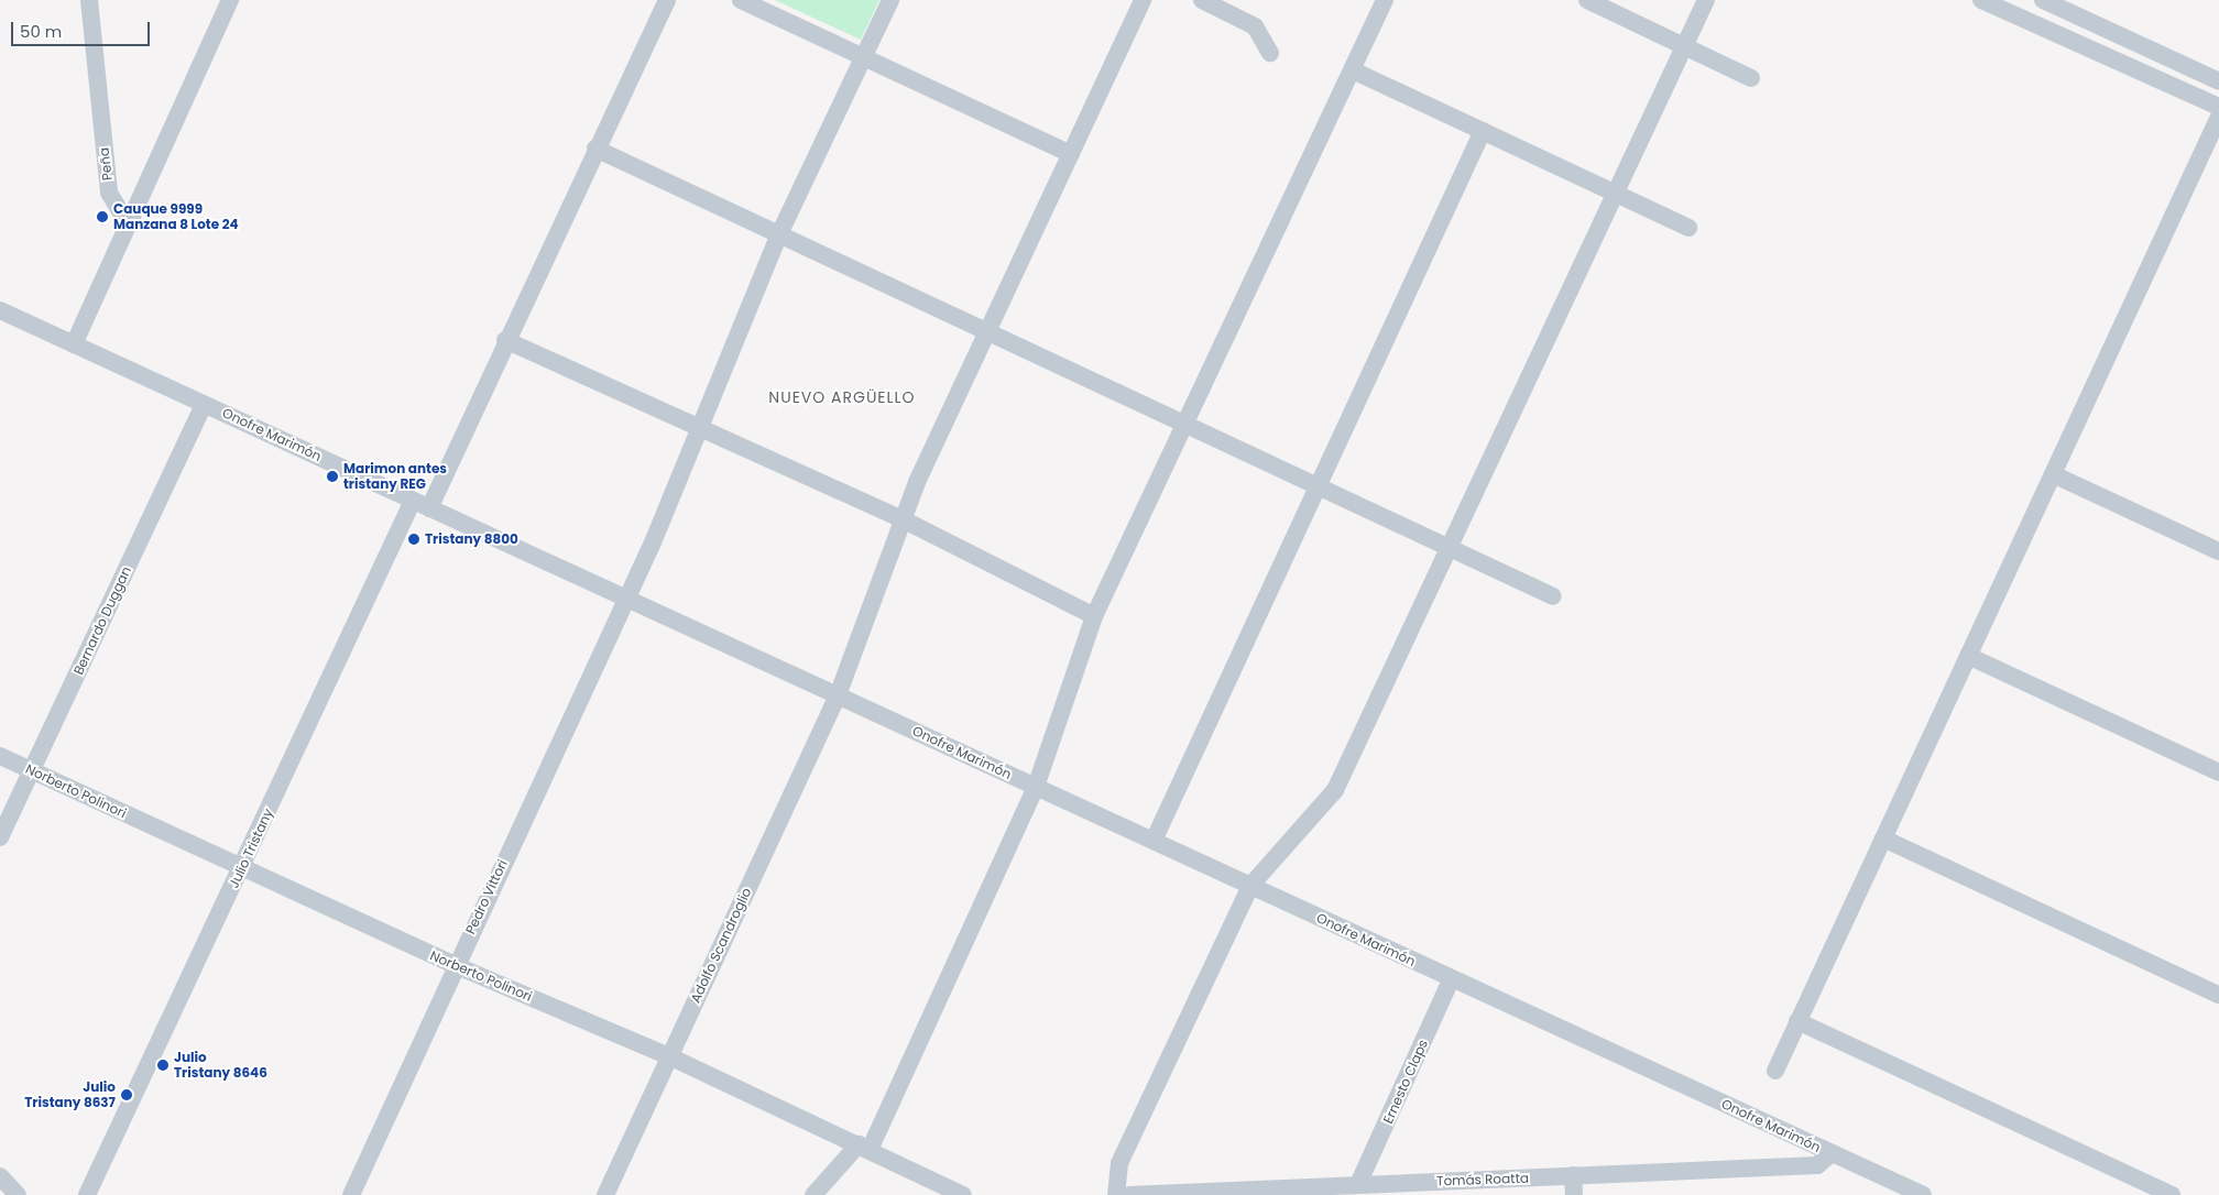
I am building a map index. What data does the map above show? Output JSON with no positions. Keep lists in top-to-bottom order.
{
  "streets": {
    "street": [
      "Peña",
      "Onofre Marimón",
      "Bernardo Duggan",
      "Norberto Polinori",
      "Julio Tristany",
      "Pedro Vittori",
      "Adolfo Scandroglio",
      "Ernesto Claps",
      "Tomás Roatta"
    ]
  },
  "crossings": [
    ["Onofre Marimón", "Bernardo Duggan"],
    ["Onofre Marimón", "Julio Tristany"],
    ["Onofre Marimón", "Pedro Vittori"],
    ["Onofre Marimón", "Adolfo Scandroglio"],
    ["Onofre Marimón", "Ernesto Claps"],
    ["Onofre Marimón", "Tomás Roatta"],
    ["Bernardo Duggan", "Norberto Polinori"],
    ["Norberto Polinori", "Julio Tristany"],
    ["Norberto Polinori", "Pedro Vittori"],
    ["Norberto Polinori", "Adolfo Scandroglio"],
    ["Ernesto Claps", "Tomás Roatta"]
  ],
  "districts": ["NUEVO ARGÜELLO"],
  "places": [
    "Cauque 9999 Manzana 8 Lote 24",
    "Marimon antes tristany REG",
    "Tristany 8800",
    "Julio Tristany 8646",
    "Julio Tristany 8637"
  ],
  "scale_bar": "50 m"
}
